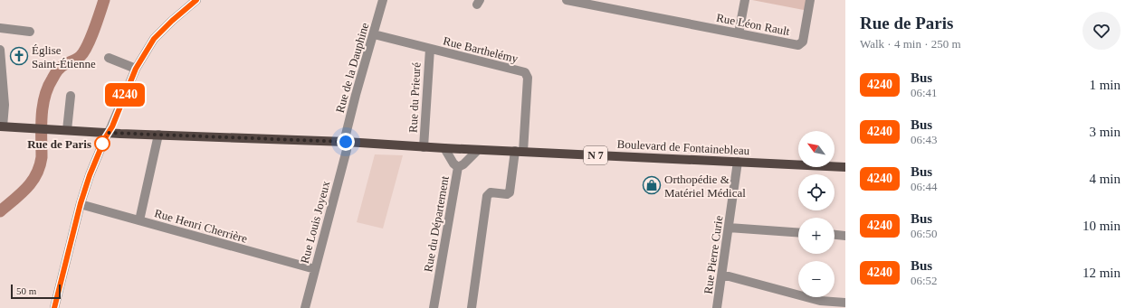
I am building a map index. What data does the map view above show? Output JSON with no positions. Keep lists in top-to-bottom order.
{
  "streets": {
    "main road": ["Boulevard de Fontainebleau", "N 7"],
    "street": [
      "Rue Léon Rault",
      "Rue Barthelémy",
      "Rue de la Dauphine",
      "Rue du Prieuré",
      "Rue Louis Joyeux",
      "Rue du Département",
      "Rue Henri Cherrière",
      "Rue Pierre Curie"
    ]
  },
  "crossings": [
    ["Rue Barthelémy", "Rue de la Dauphine"],
    ["Rue Barthelémy", "Rue du Prieuré"],
    ["Rue Barthelémy", "Boulevard de Fontainebleau"],
    ["Rue de la Dauphine", "Boulevard de Fontainebleau"],
    ["Rue de la Dauphine", "N 7"],
    ["Rue de la Dauphine", "Rue Louis Joyeux"],
    ["Rue du Prieuré", "Boulevard de Fontainebleau"],
    ["Boulevard de Fontainebleau", "N 7"],
    ["Boulevard de Fontainebleau", "Rue Louis Joyeux"],
    ["Boulevard de Fontainebleau", "Rue du Département"],
    ["Boulevard de Fontainebleau", "Rue Pierre Curie"],
    ["N 7", "Rue Louis Joyeux"],
    ["Rue Louis Joyeux", "Rue Henri Cherrière"]
  ],
  "places": {
    "church": ["Église Saint-Étienne"],
    "other": ["Rue de Paris"],
    "shop": ["Orthopédie & Matériel Médical"]
  },
  "lines": ["bus line 4240"],
  "scale_bar": "50 m",
  "north": "top left",
  "page": {
    "on_map": "4240",
    "heading": ["Rue de Paris", "Walk · 4 min · 250 m"],
    "list": [
      {
        "mark": "4240",
        "name": "Bus",
        "note": "06:41",
        "value": "1 min"
      },
      {
        "mark": "4240",
        "name": "Bus",
        "note": "06:43",
        "value": "3 min"
      },
      {
        "mark": "4240",
        "name": "Bus",
        "note": "06:44",
        "value": "4 min"
      },
      {
        "mark": "4240",
        "name": "Bus",
        "note": "06:50",
        "value": "10 min"
      },
      {
        "mark": "4240",
        "name": "Bus",
        "note": "06:52",
        "value": "12 min"
      }
    ],
    "map_buttons": ["+", "−"],
    "scale": "50 m"
  }
}
